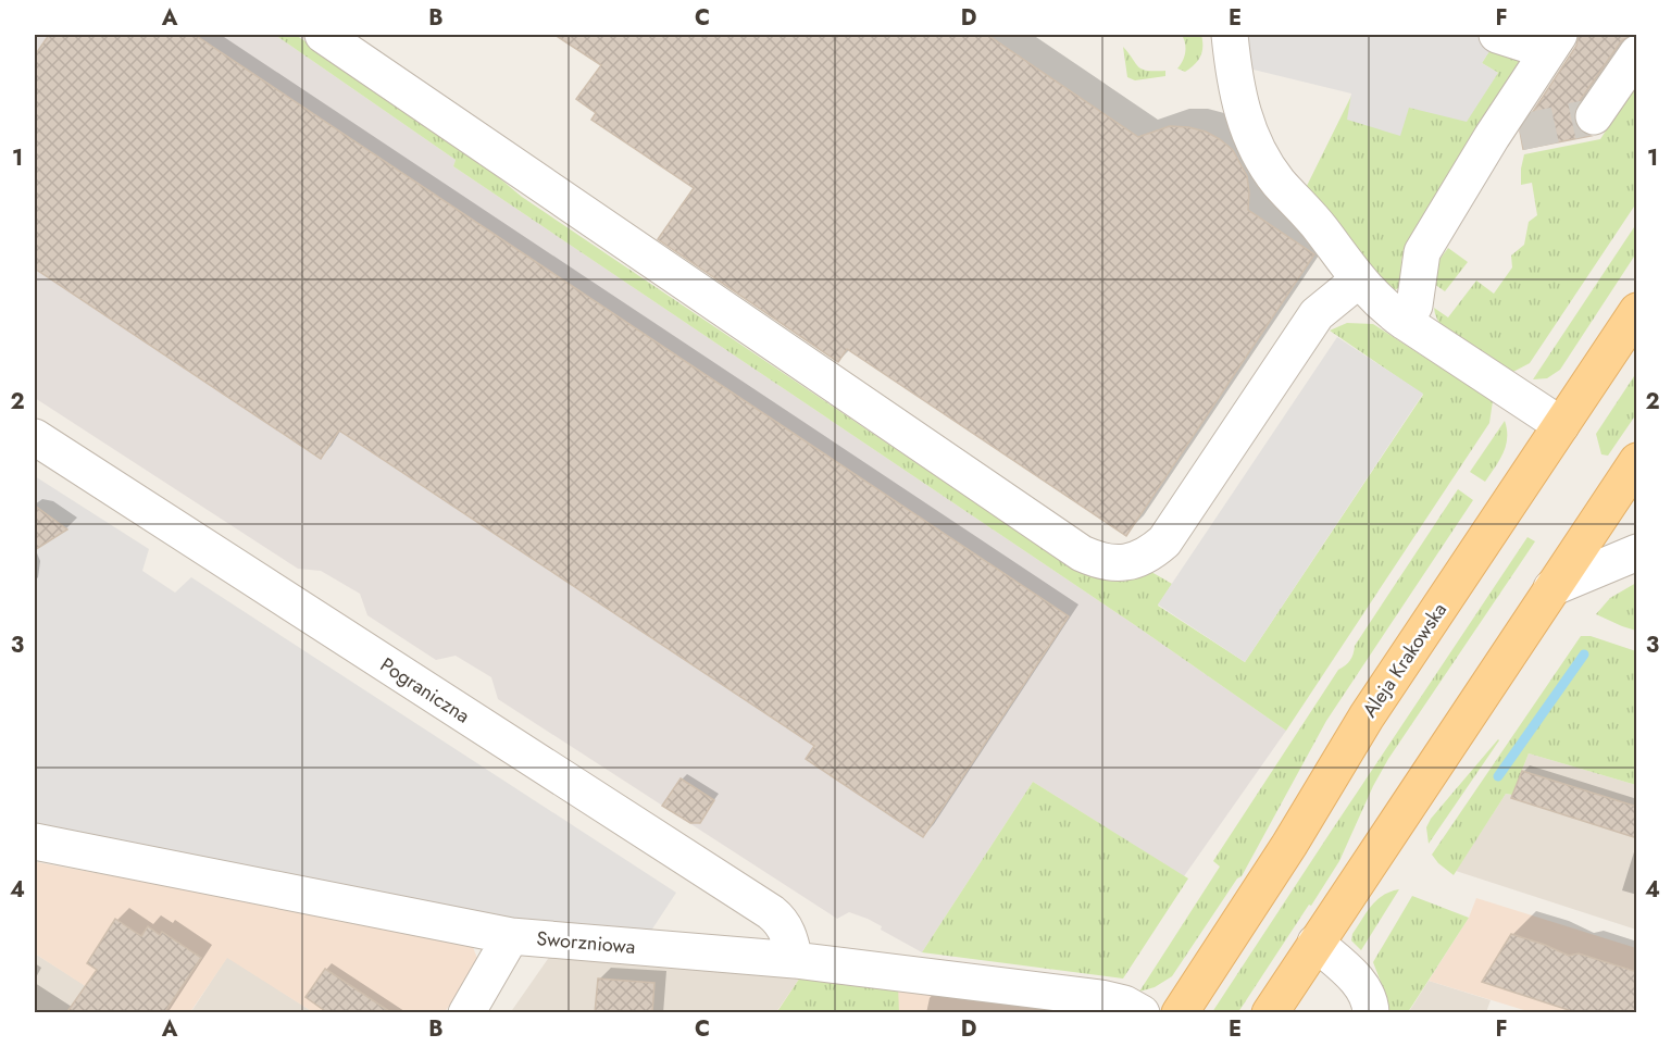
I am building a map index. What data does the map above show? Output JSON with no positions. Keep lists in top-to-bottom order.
{
  "streets": {
    "main road": ["Aleja Krakowska"],
    "street": ["Pograniczna", "Sworzniowa"]
  },
  "crossings": [
    ["Pograniczna", "Sworzniowa"]
  ],
  "grid": {
    "columns": [
      "A",
      "B",
      "C",
      "D",
      "E",
      "F"
    ],
    "rows": [
      "1",
      "2",
      "3",
      "4"
    ]
  }
}
